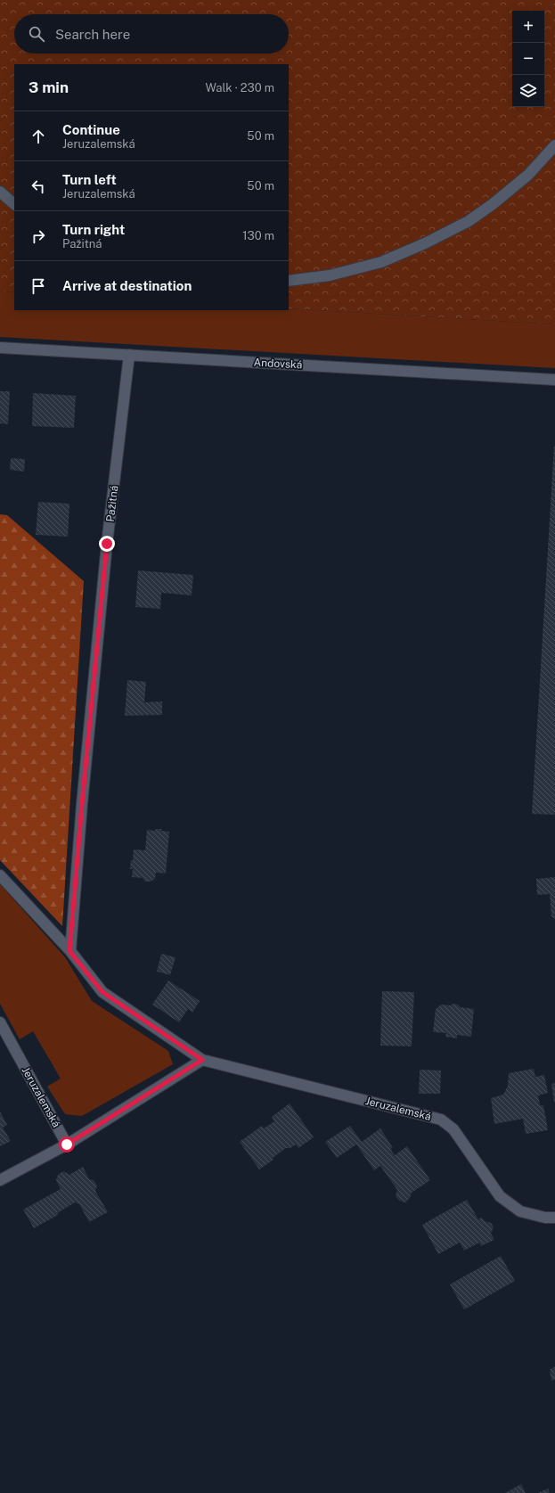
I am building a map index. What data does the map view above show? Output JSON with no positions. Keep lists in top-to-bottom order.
{
  "streets": {
    "street": ["Andovská", "Pažitná", "Jeruzalemská"]
  },
  "crossings": [
    ["Andovská", "Pažitná"],
    ["Pažitná", "Jeruzalemská"]
  ],
  "page": {
    "map_buttons": ["+", "−"],
    "search": "Search here",
    "heading": ["3 min", "Walk · 230 m"],
    "list": [
      ["Continue", "Jeruzalemská", "50 m"],
      ["Turn left", "Jeruzalemská", "50 m"],
      ["Turn right", "Pažitná", "130 m"],
      "Arrive at destination"
    ]
  }
}
